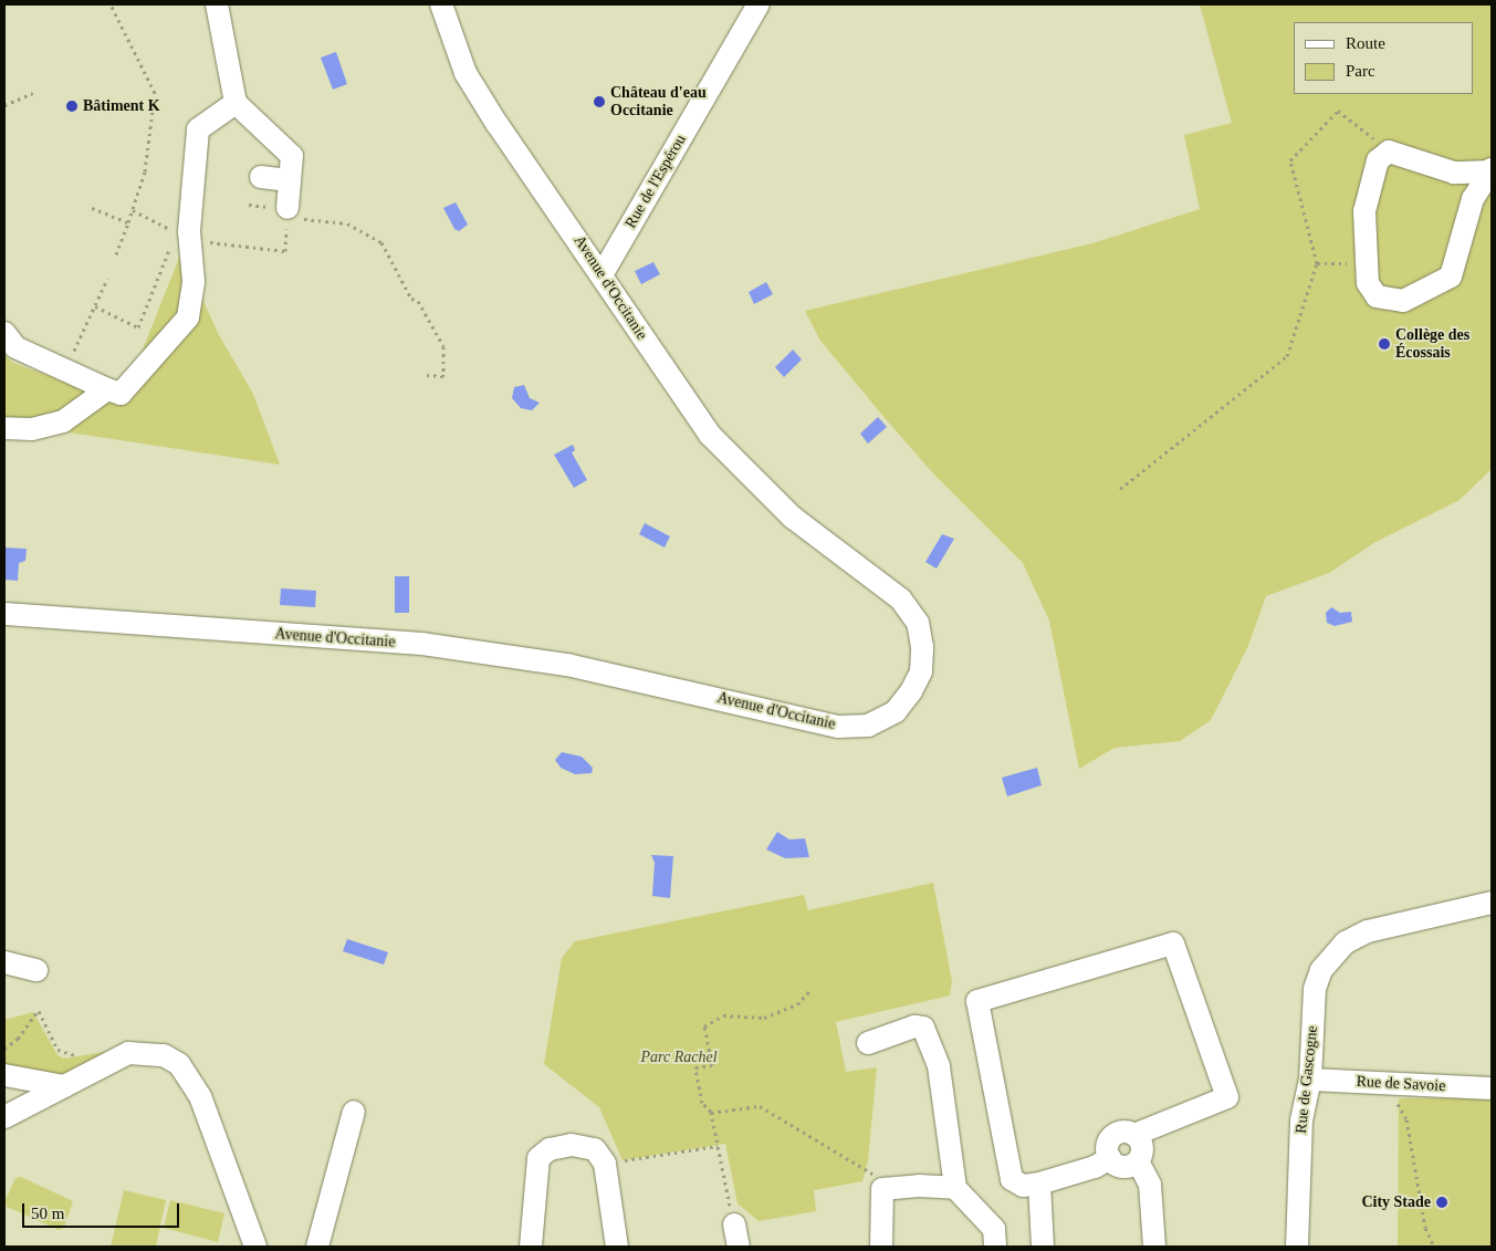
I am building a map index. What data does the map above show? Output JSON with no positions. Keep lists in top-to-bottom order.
{
  "streets": {
    "street": [
      "Rue de l'Espérou",
      "Avenue d'Occitanie",
      "Rue de Gascogne",
      "Rue de Savoie"
    ]
  },
  "crossings": [
    ["Rue de l'Espérou", "Avenue d'Occitanie"],
    ["Rue de Gascogne", "Rue de Savoie"]
  ],
  "parks": ["Parc Rachel"],
  "places": [
    "Château d'eau Occitanie",
    "Bâtiment K",
    "Collège des Écossais",
    "City Stade"
  ],
  "legend": ["Route", "Parc"],
  "scale_bar": "50 m"
}
